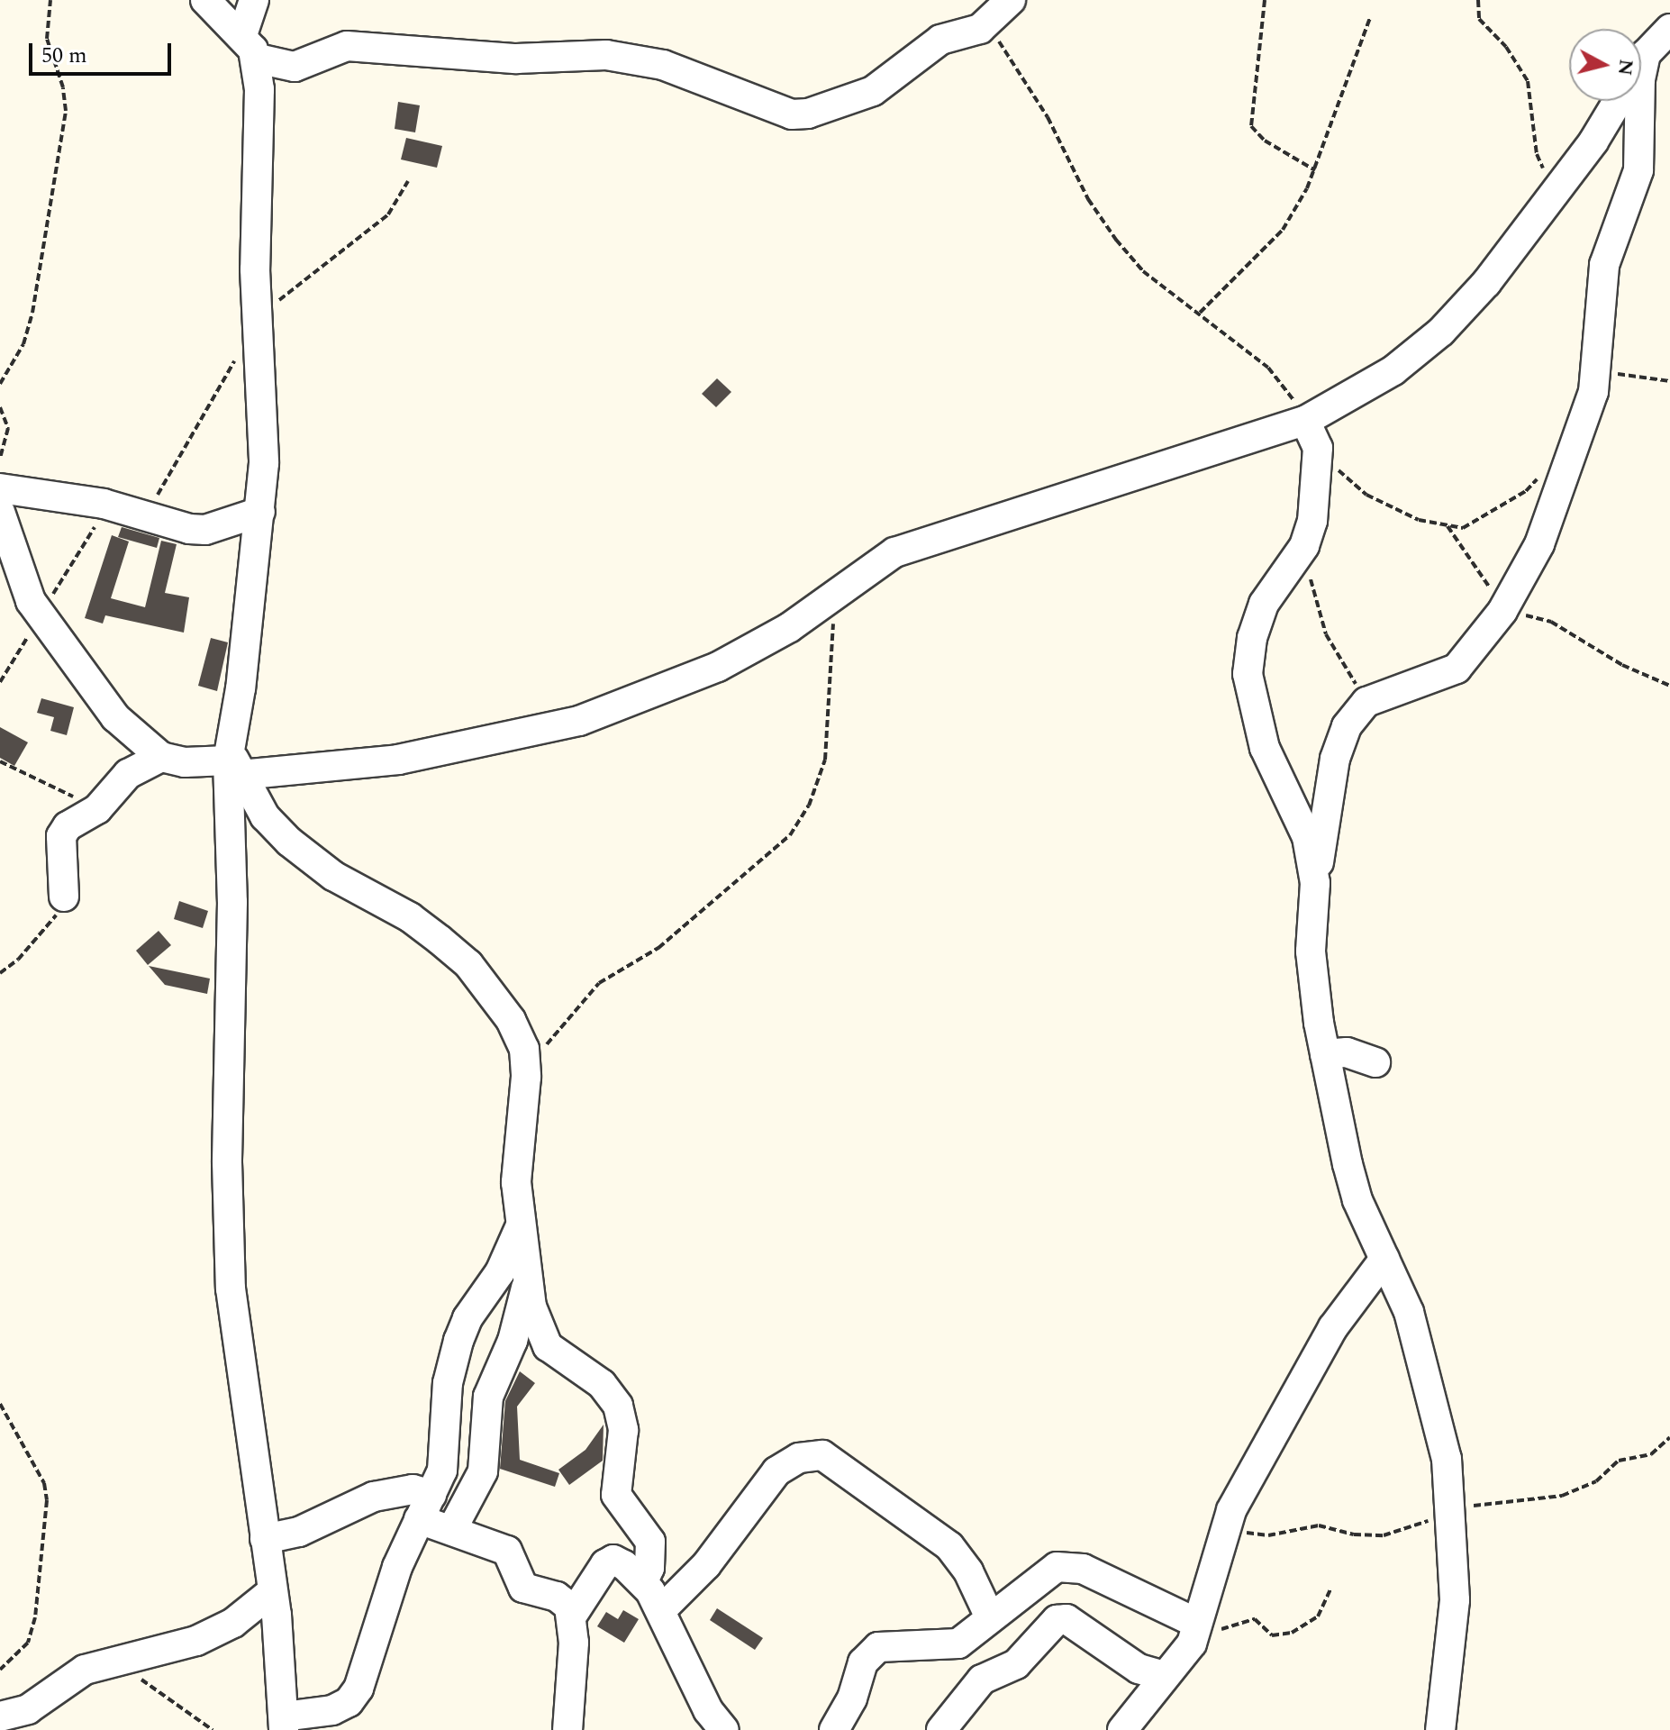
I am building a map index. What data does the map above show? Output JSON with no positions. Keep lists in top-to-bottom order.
{
  "scale_bar": "50 m",
  "north": "right"
}
